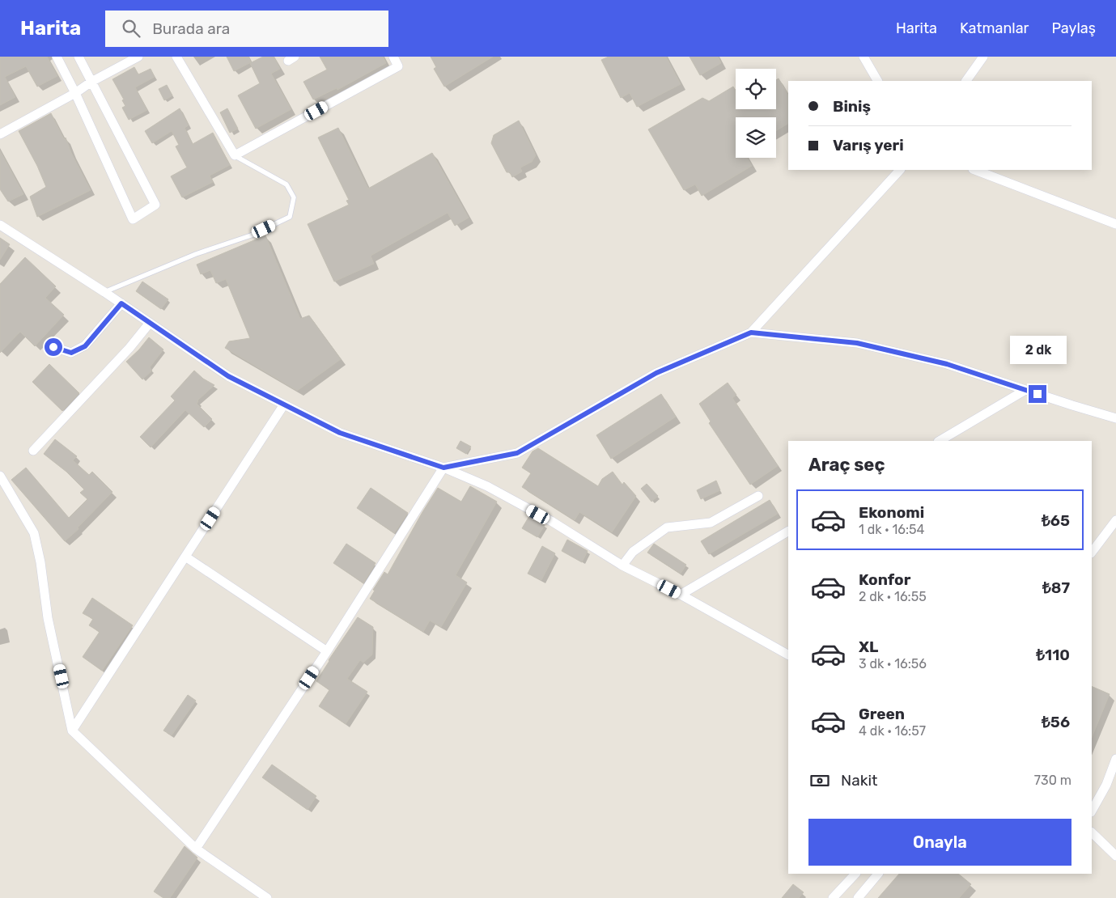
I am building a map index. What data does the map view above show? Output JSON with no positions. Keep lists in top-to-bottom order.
{
  "page": {
    "header": "Harita",
    "search": "Burada ara",
    "nav": ["Harita", "Katmanlar", "Paylaş"],
    "banner": ["Biniş", "Varış yeri"],
    "bubble": "2 dk",
    "heading": "Araç seç",
    "list": [
      {
        "name": "Ekonomi",
        "note": "1 dk · 16:54",
        "value": "₺65"
      },
      {
        "name": "Konfor",
        "note": "2 dk · 16:55",
        "value": "₺87"
      },
      {
        "name": "XL",
        "note": "3 dk · 16:56",
        "value": "₺110"
      },
      {
        "name": "Green",
        "note": "4 dk · 16:57",
        "value": "₺56"
      }
    ],
    "pay": ["Nakit", "730 m"],
    "buttons": "Onayla"
  }
}
